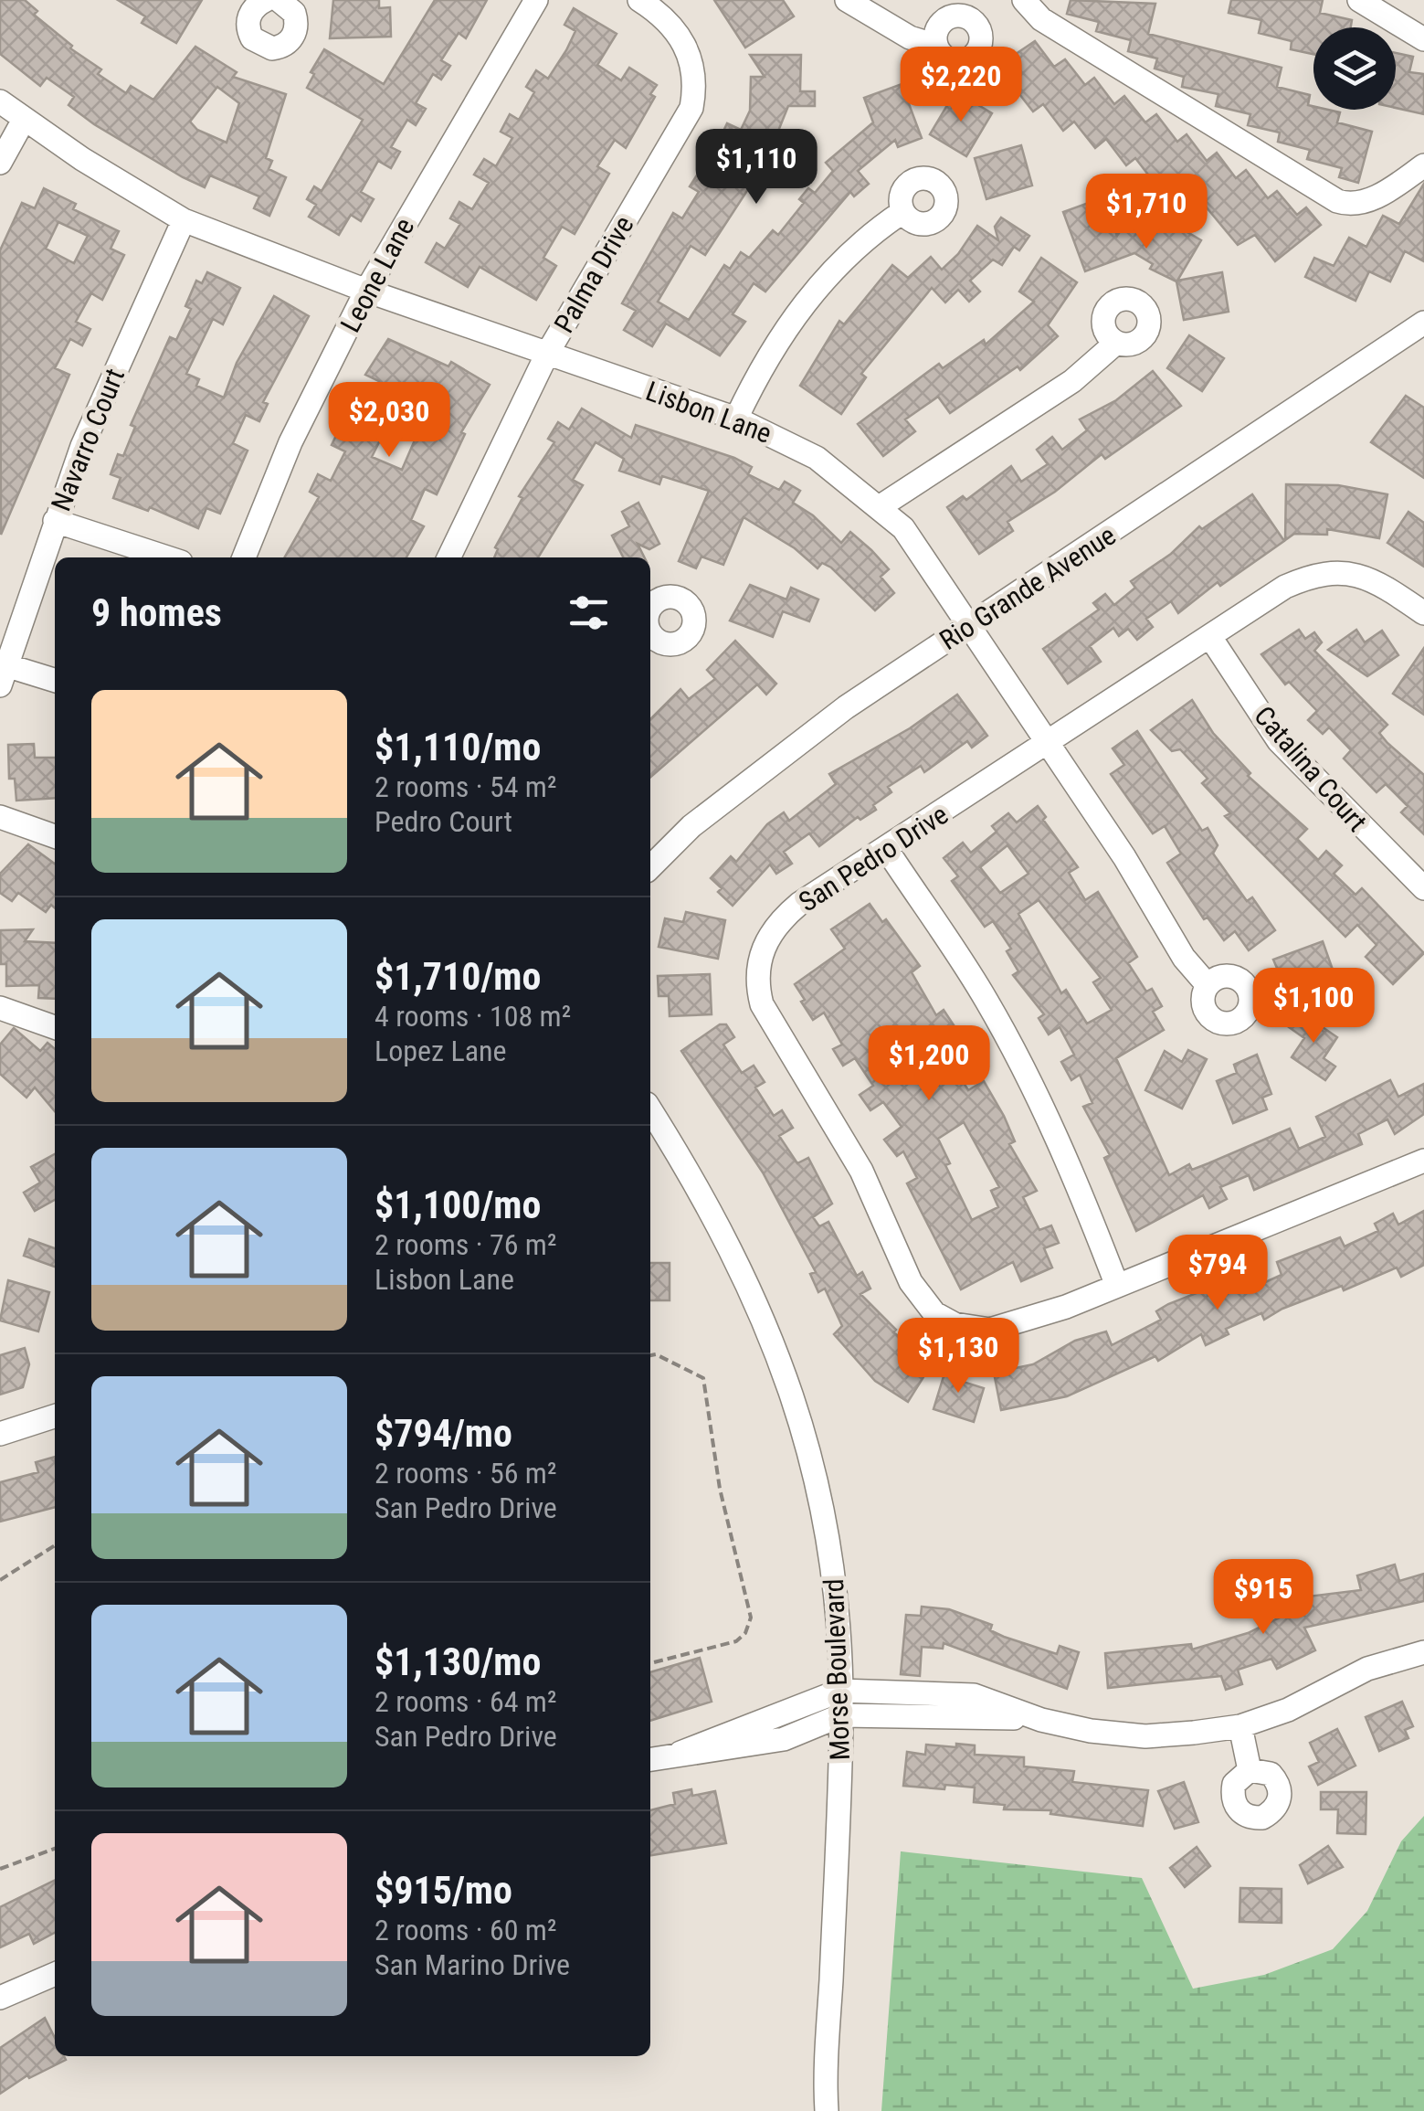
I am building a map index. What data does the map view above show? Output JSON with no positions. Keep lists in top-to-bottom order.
{
  "streets": {
    "street": [
      "Palma Drive",
      "Leone Lane",
      "Lisbon Lane",
      "Navarro Court",
      "Rio Grande Avenue",
      "Catalina Court",
      "San Pedro Drive",
      "Morse Boulevard"
    ]
  },
  "crossings": [
    ["Palma Drive", "Lisbon Lane"],
    ["Leone Lane", "Lisbon Lane"],
    ["Lisbon Lane", "Navarro Court"],
    ["Lisbon Lane", "Rio Grande Avenue"],
    ["Lisbon Lane", "San Pedro Drive"],
    ["Catalina Court", "San Pedro Drive"]
  ],
  "page": {
    "price": [
      "$2,220",
      "$1,110",
      "$1,710",
      "$2,030",
      "$1,100",
      "$1,200",
      "$794",
      "$1,130",
      "$915"
    ],
    "heading": "9 homes",
    "list": [
      {
        "name": "$1,110/mo",
        "note": "2 rooms · 54 m² · Pedro Court"
      },
      {
        "name": "$1,710/mo",
        "note": "4 rooms · 108 m² · Lopez Lane"
      },
      {
        "name": "$1,100/mo",
        "note": "2 rooms · 76 m² · Lisbon Lane"
      },
      {
        "name": "$794/mo",
        "note": "2 rooms · 56 m² · San Pedro Drive"
      },
      {
        "name": "$1,130/mo",
        "note": "2 rooms · 64 m² · San Pedro Drive"
      },
      {
        "name": "$915/mo",
        "note": "2 rooms · 60 m² · San Marino Drive"
      }
    ]
  }
}
